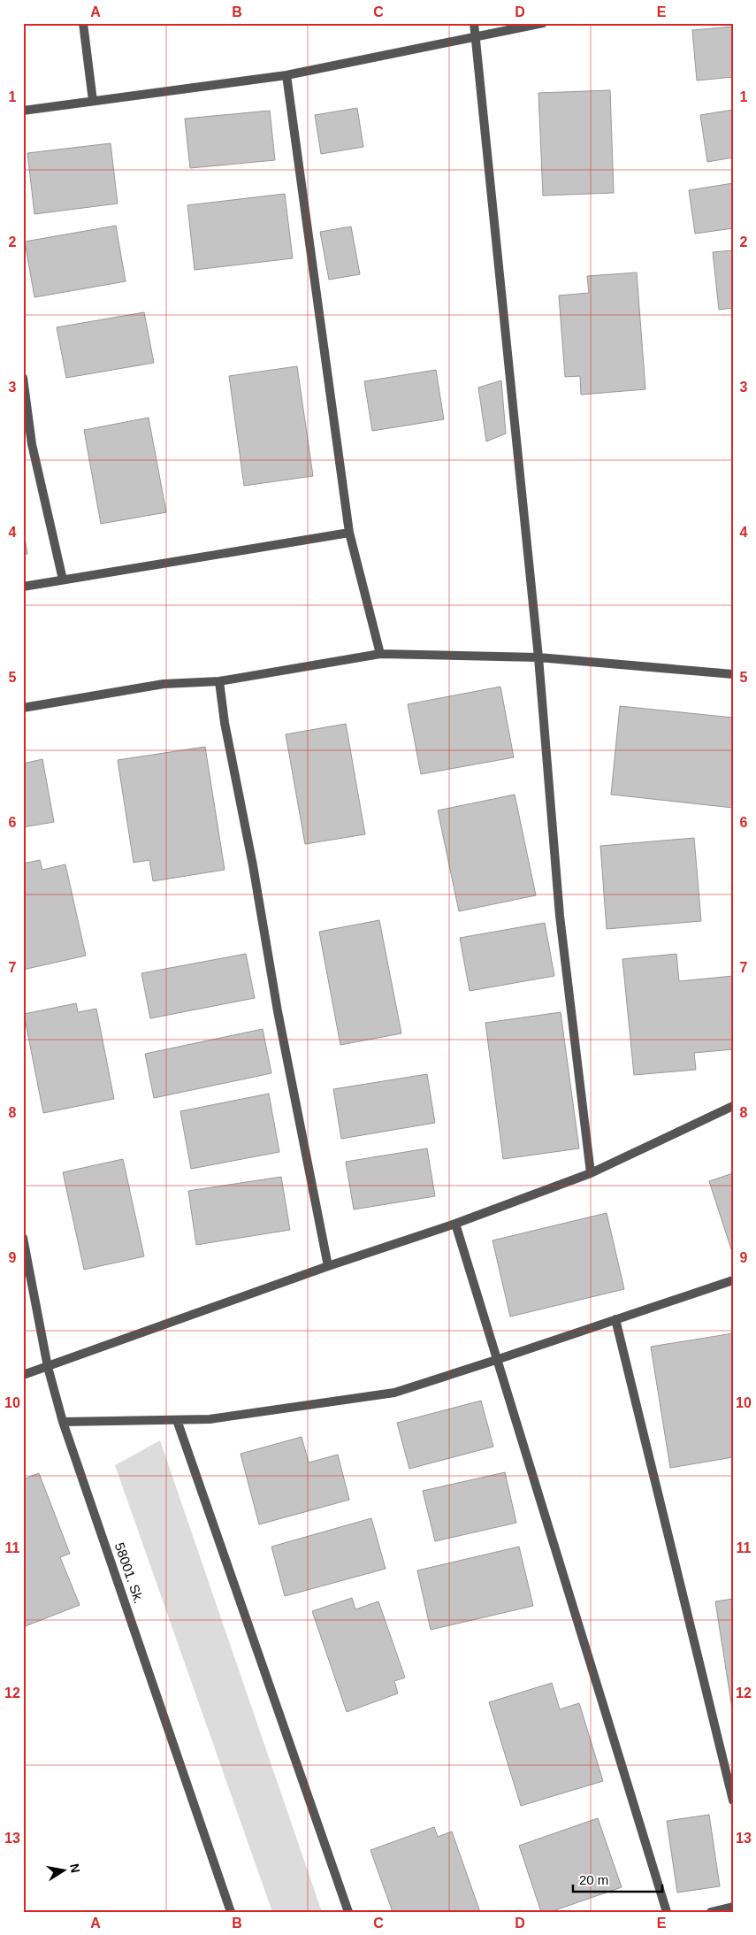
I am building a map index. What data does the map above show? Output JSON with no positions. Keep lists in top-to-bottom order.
{
  "streets": {
    "street": ["58001. Sk."]
  },
  "scale_bar": "20 m",
  "north": "right",
  "grid": {
    "columns": [
      "A",
      "B",
      "C",
      "D",
      "E"
    ],
    "rows": [
      "1",
      "2",
      "3",
      "4",
      "5",
      "6",
      "7",
      "8",
      "9",
      "10",
      "11",
      "12",
      "13"
    ]
  }
}
